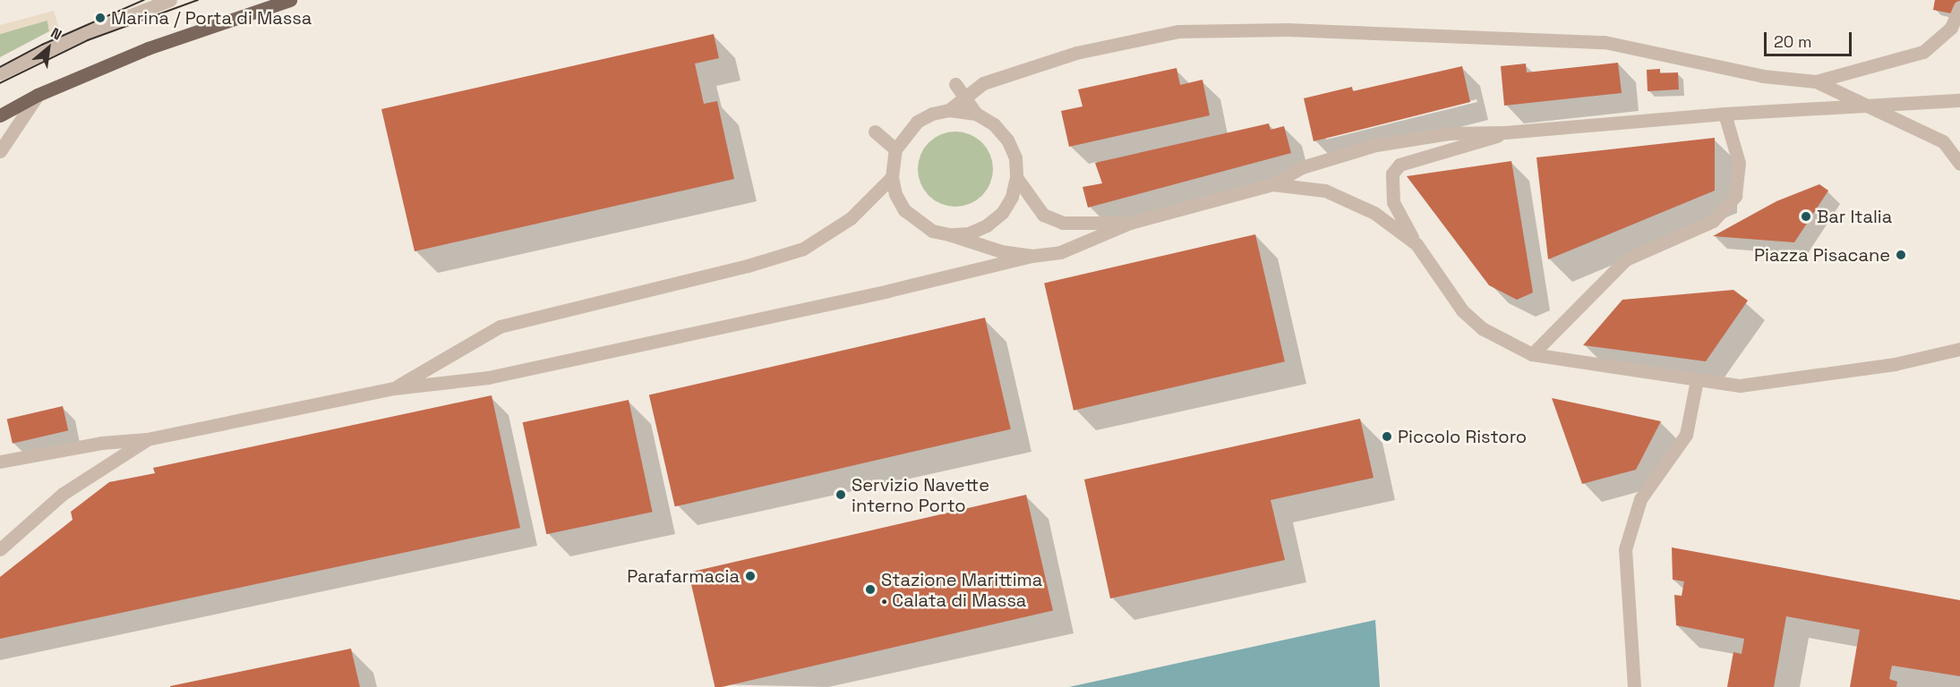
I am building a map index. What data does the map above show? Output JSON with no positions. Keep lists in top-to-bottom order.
{
  "places": [
    "Marina / Porta di Massa",
    "Bar Italia",
    "Piazza Pisacane",
    "Piccolo Ristoro",
    "Servizio Navette interno Porto",
    "Parafarmacia",
    "Stazione Marittima • Calata di Massa"
  ],
  "scale_bar": "20 m",
  "north": "top right"
}
